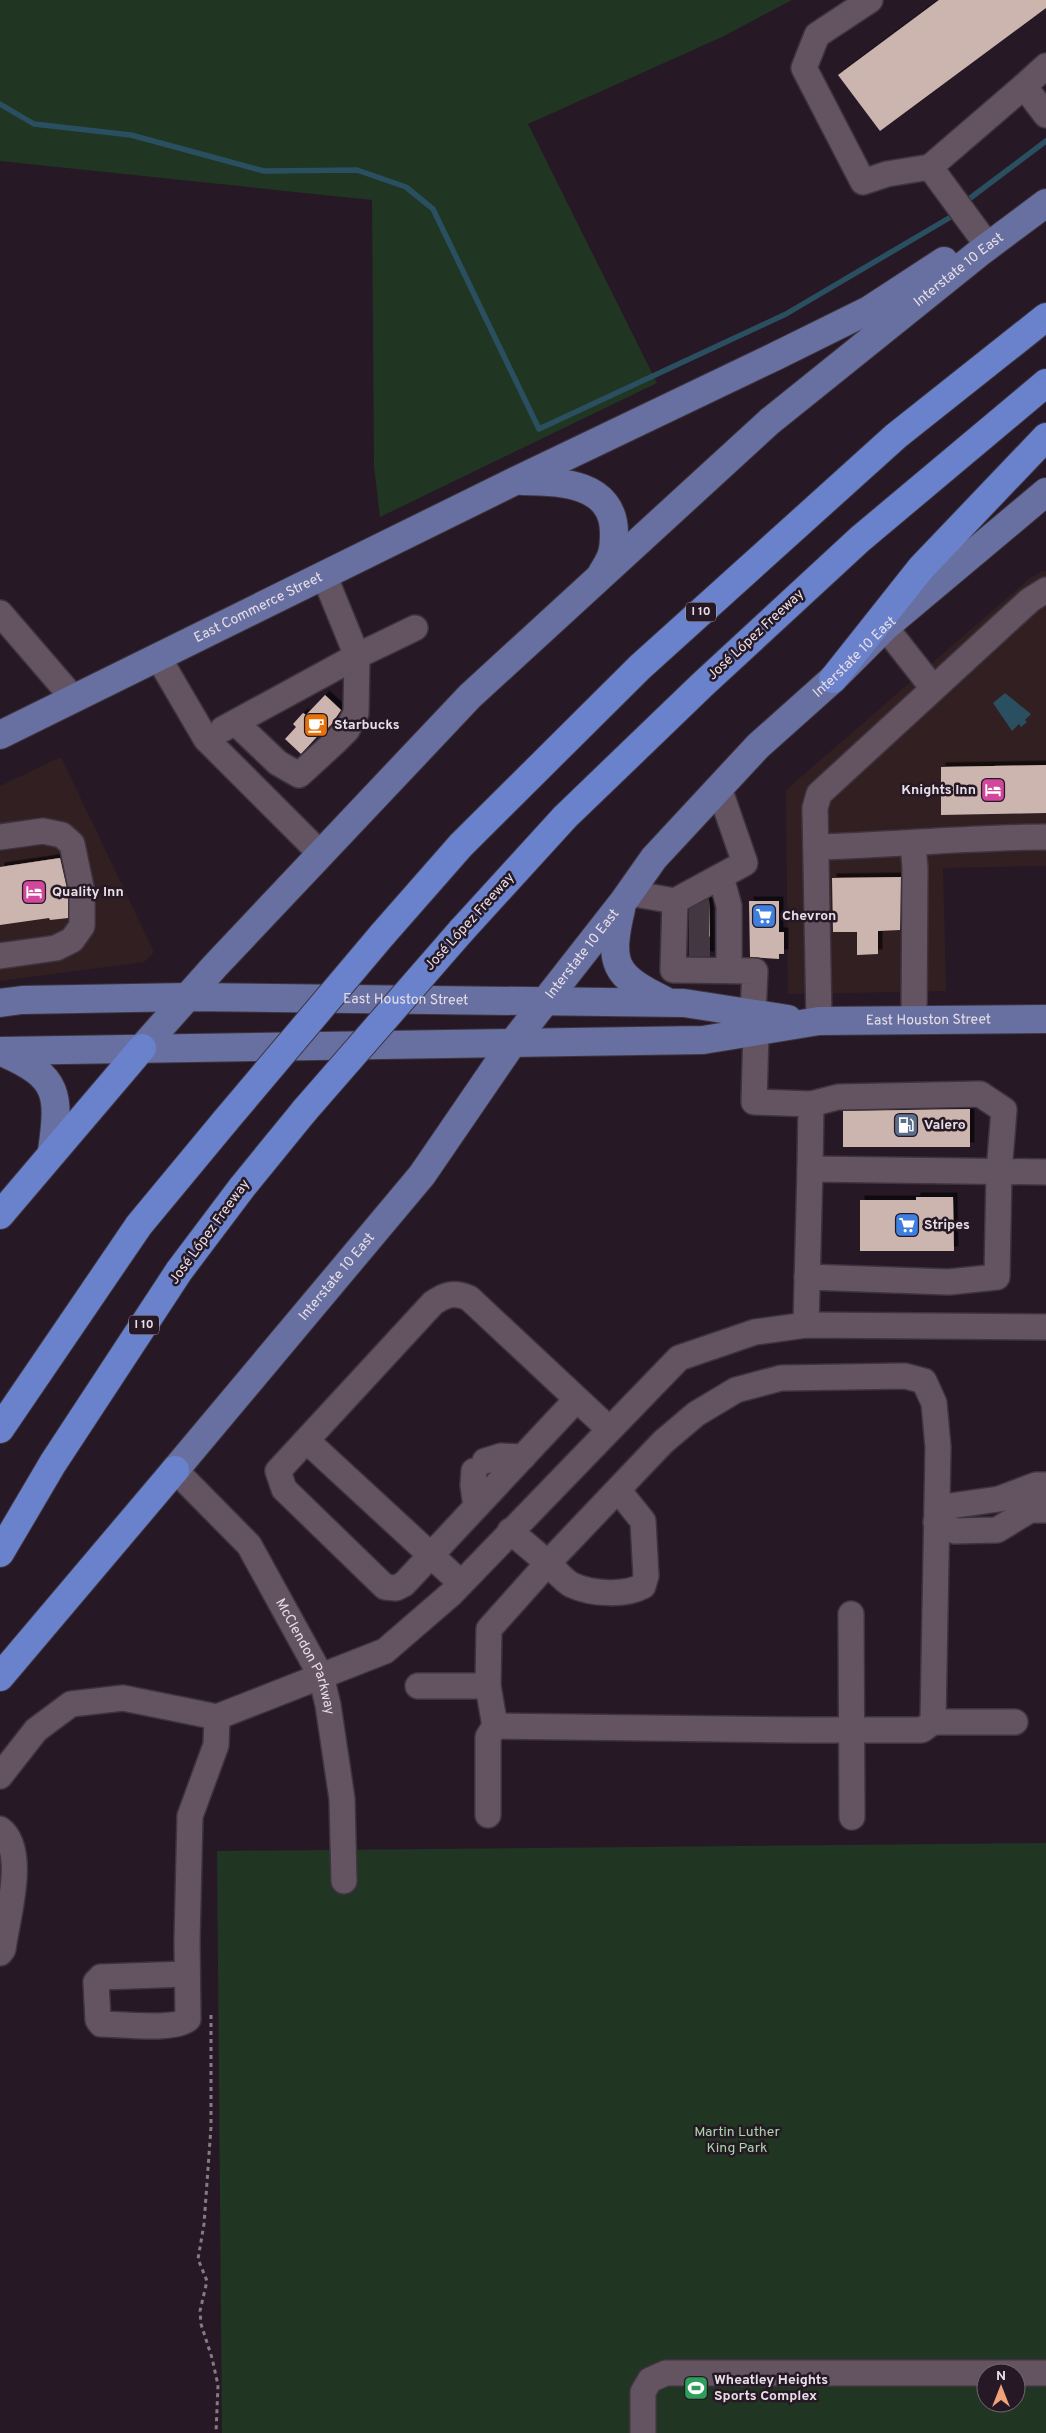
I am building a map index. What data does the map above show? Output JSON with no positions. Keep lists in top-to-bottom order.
{
  "streets": {
    "highway": ["I 10", "José López Freeway"],
    "main road": ["Interstate 10 East", "East Commerce Street", "East Houston Street"],
    "street": ["McClendon Parkway"]
  },
  "crossings": [
    ["Interstate 10 East", "East Commerce Street"],
    ["Interstate 10 East", "East Houston Street"],
    ["Interstate 10 East", "McClendon Parkway"]
  ],
  "parks": ["Martin Luther King Park"],
  "places": {
    "cafe": ["Starbucks"],
    "hotel": ["Knights Inn", "Quality Inn"],
    "supermarket": ["Chevron", "Stripes"],
    "fuel station": ["Valero"],
    "sports": ["Wheatley Heights Sports Complex"]
  },
  "north": "top"
}
